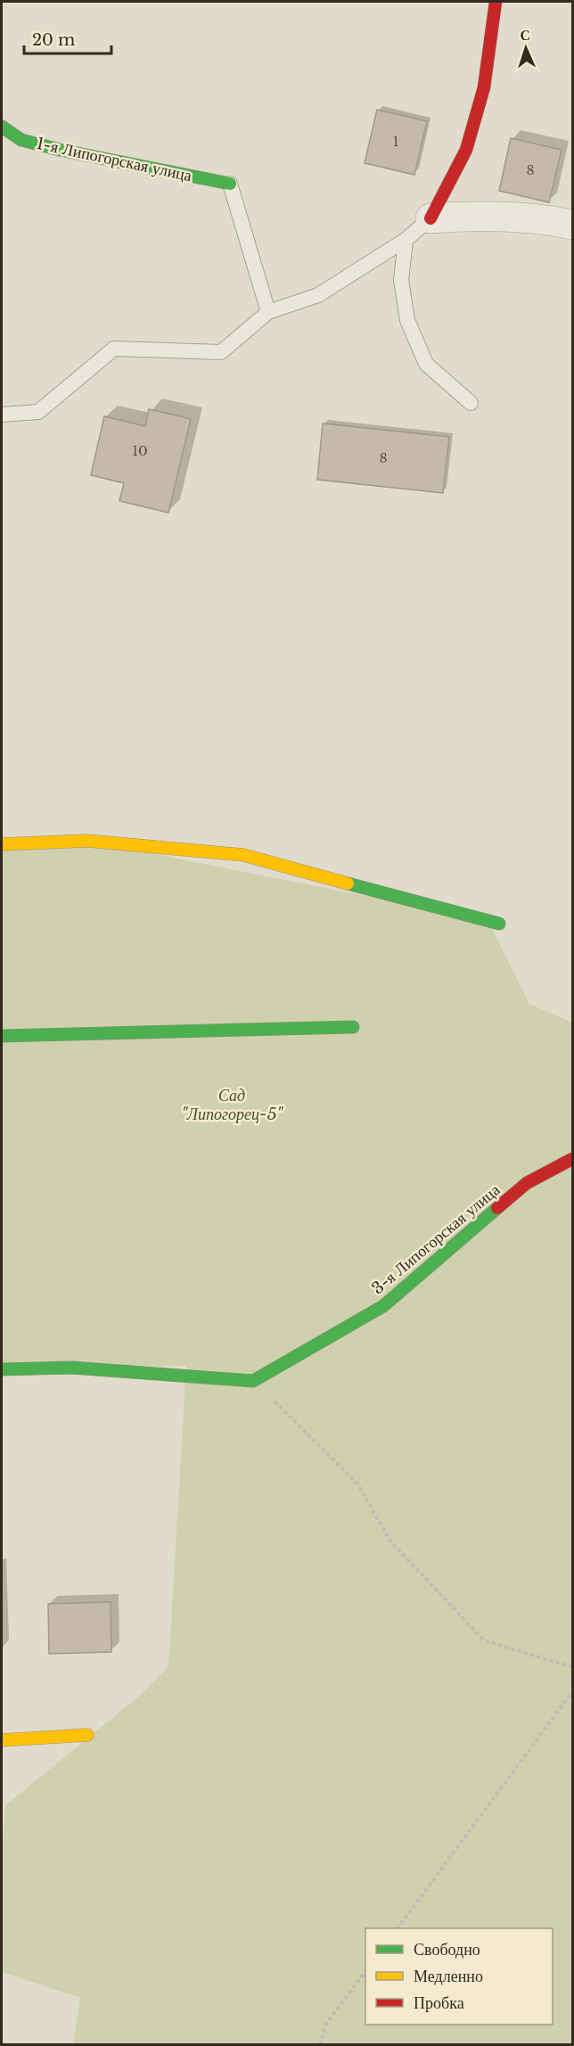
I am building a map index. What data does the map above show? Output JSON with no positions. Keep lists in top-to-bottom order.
{
  "streets": {
    "street": ["1-я Липогорская улица", "3-я Липогорская улица"]
  },
  "parks": ["Сад \"Липогорец-5\""],
  "house_numbers": [
    "1",
    "8",
    "10",
    "8"
  ],
  "legend": ["Свободно", "Медленно", "Пробка"],
  "scale_bar": "20 m",
  "north": "top"
}
